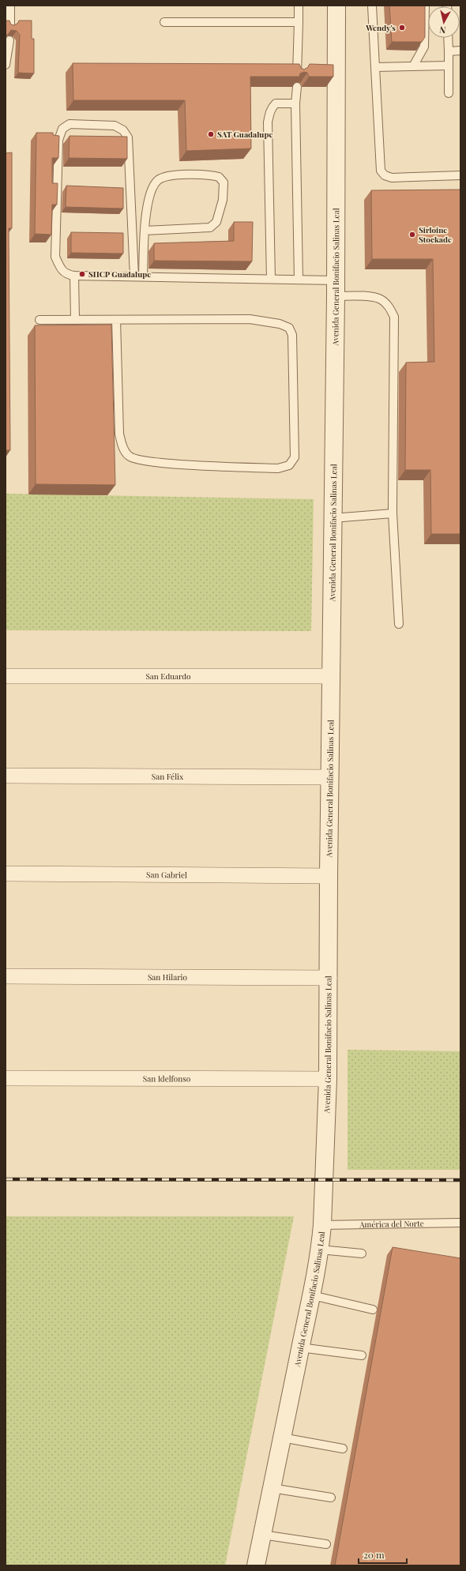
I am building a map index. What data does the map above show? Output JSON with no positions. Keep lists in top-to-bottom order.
{
  "streets": {
    "street": [
      "Avenida General Bonifacio Salinas Leal",
      "San Eduardo",
      "San Félix",
      "San Gabriel",
      "San Hilario",
      "San Idelfonso"
    ],
    "lane": ["América del Norte"]
  },
  "crossings": [
    ["Avenida General Bonifacio Salinas Leal", "San Eduardo"],
    ["Avenida General Bonifacio Salinas Leal", "San Félix"],
    ["Avenida General Bonifacio Salinas Leal", "San Gabriel"],
    ["Avenida General Bonifacio Salinas Leal", "San Hilario"],
    ["Avenida General Bonifacio Salinas Leal", "San Idelfonso"],
    ["Avenida General Bonifacio Salinas Leal", "América del Norte"]
  ],
  "places": [
    "Wendy's",
    "SAT Guadalupe",
    "Sirloine Stockade",
    "SHCP Guadalupe"
  ],
  "scale_bar": "20 m",
  "north": "bottom"
}
